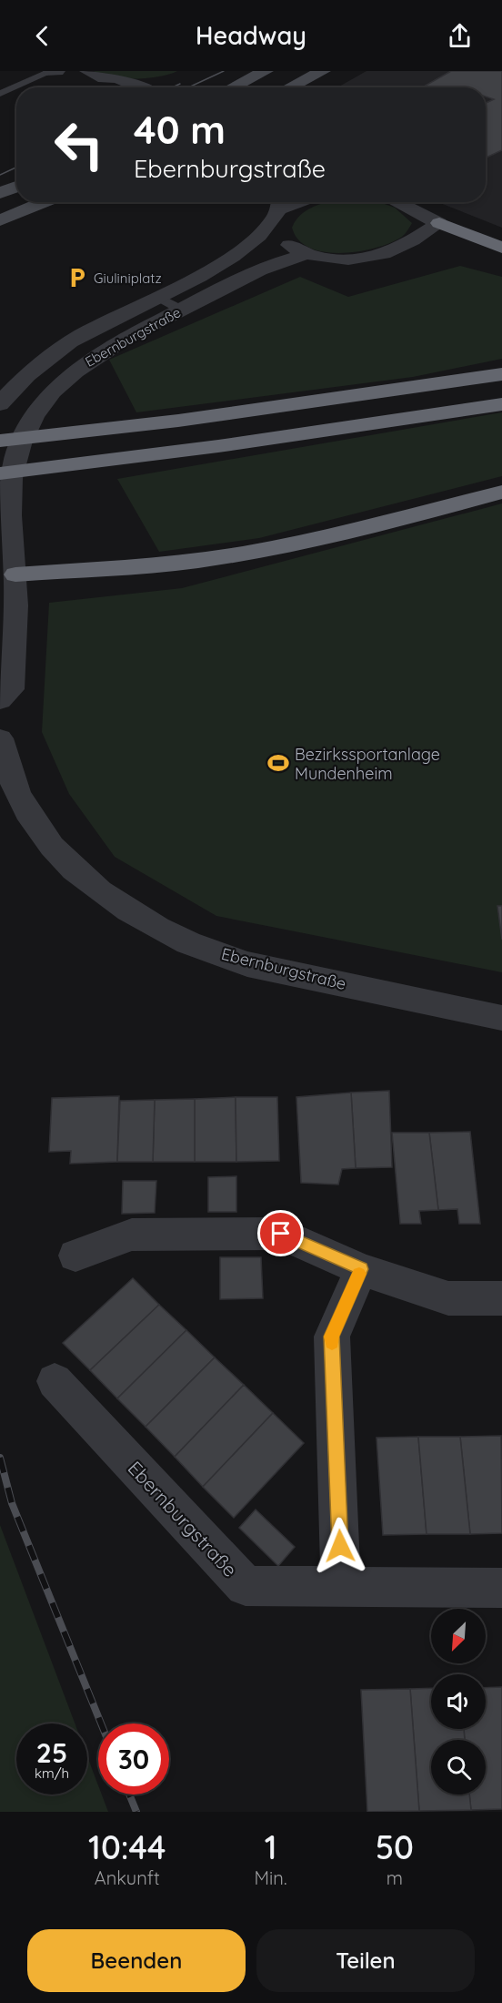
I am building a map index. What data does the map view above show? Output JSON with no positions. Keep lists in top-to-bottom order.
{
  "streets": {
    "street": ["Ebernburgstraße"]
  },
  "places": {
    "parking": ["Giuliniplatz"],
    "sports": ["Bezirkssportanlage Mundenheim"]
  },
  "north": "bottom left",
  "page": {
    "header": "Headway",
    "turn": ["40 m", "Ebernburgstraße"],
    "speed": "25 km/h",
    "limit": "30",
    "eta": [
      "10:44",
      "Ankunft",
      "1",
      "Min.",
      "50",
      "m"
    ],
    "buttons": ["Beenden", "Teilen"]
  }
}
